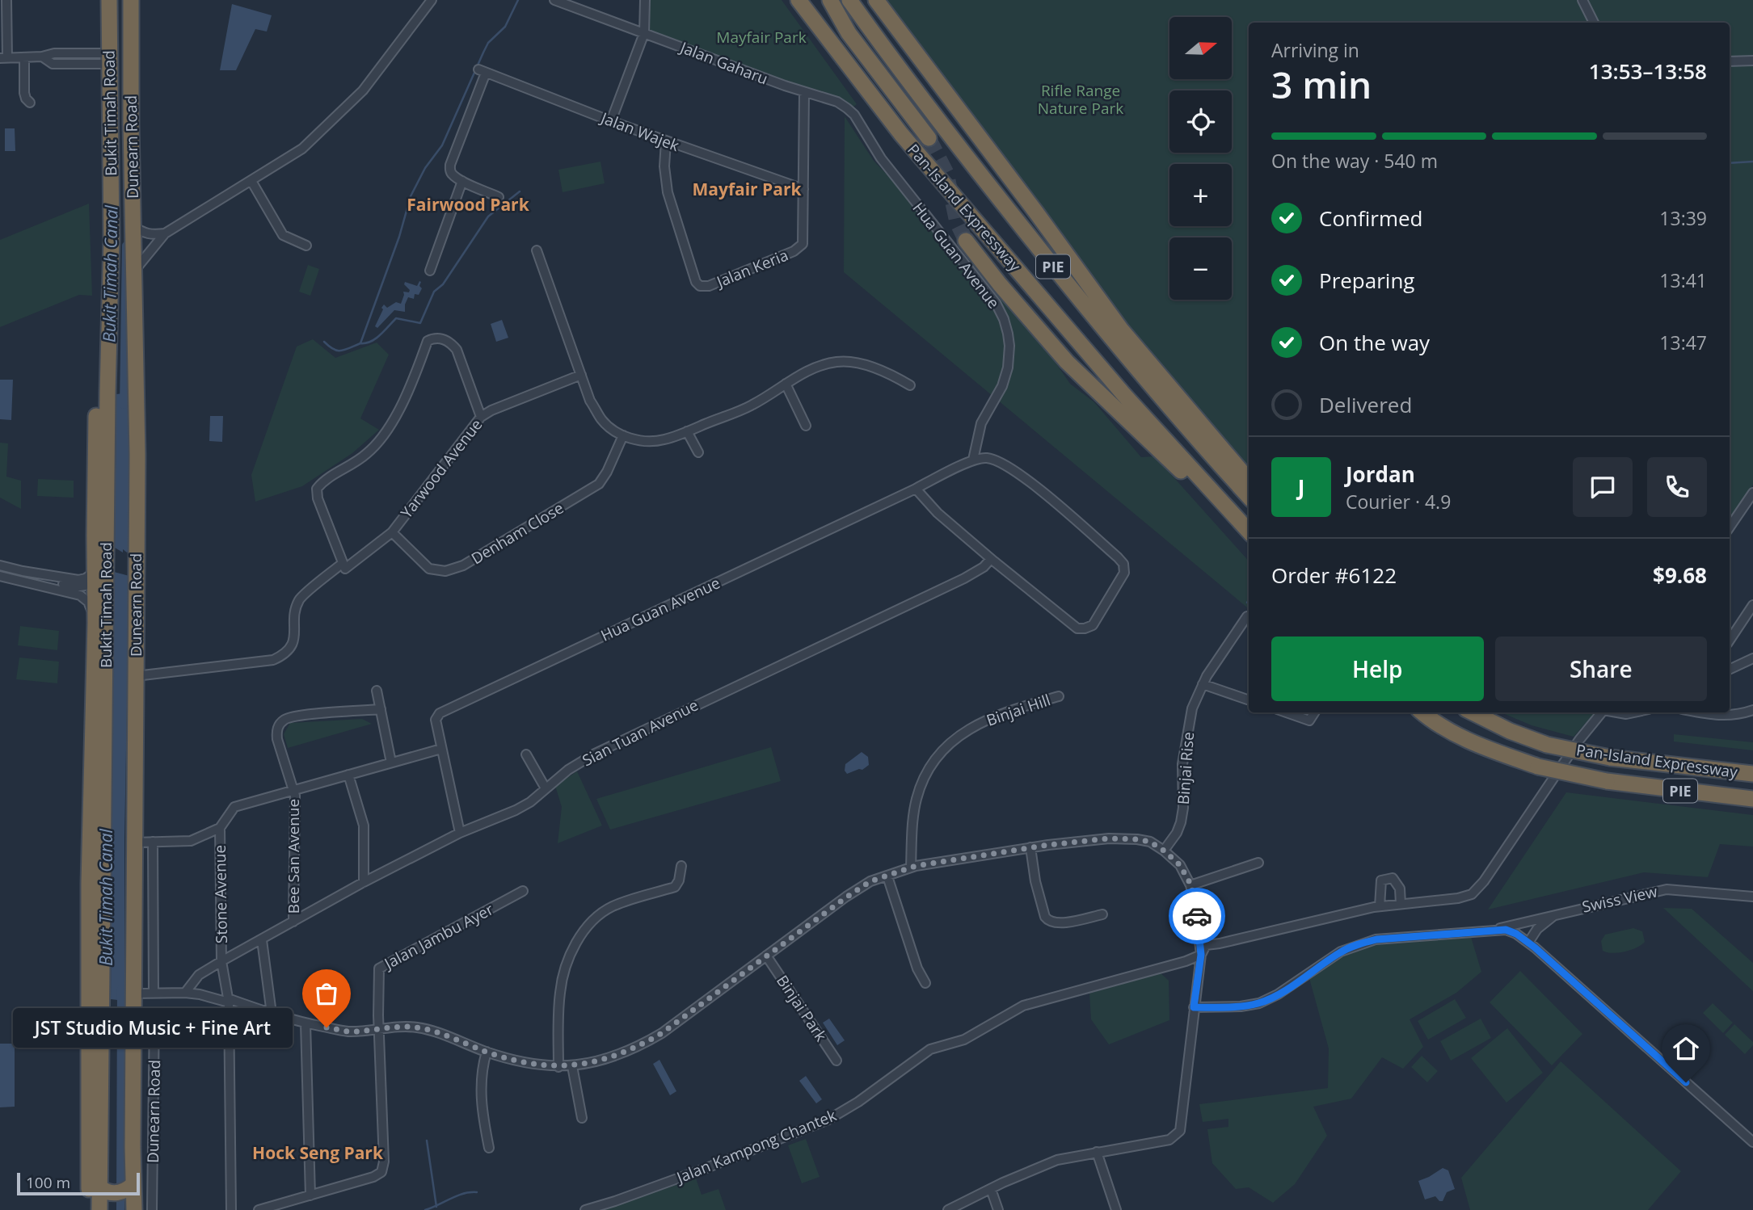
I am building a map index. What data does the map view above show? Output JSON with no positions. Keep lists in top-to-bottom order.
{
  "streets": {
    "highway": [
      "Bukit Timah Road",
      "Dunearn Road",
      "Pan-Island Expressway",
      "PIE"
    ],
    "street": [
      "Jalan Gaharu",
      "Jalan Wajek",
      "Hua Guan Avenue",
      "Jalan Keria",
      "Yarwood Avenue",
      "Denham Close",
      "Binjai Hill",
      "Sian Tuan Avenue",
      "Binjai Rise",
      "Bee San Avenue",
      "Stone Avenue",
      "Swiss View",
      "Jalan Jambu Ayer",
      "Binjai Park",
      "Jalan Kampong Chantek"
    ]
  },
  "crossings": [
    ["Jalan Gaharu", "Hua Guan Avenue"],
    ["Jalan Gaharu", "Jalan Keria"],
    ["Jalan Wajek", "Jalan Keria"],
    ["Dunearn Road", "Yarwood Avenue"],
    ["Hua Guan Avenue", "Jalan Keria"],
    ["Hua Guan Avenue", "Sian Tuan Avenue"],
    ["Yarwood Avenue", "Denham Close"],
    ["Sian Tuan Avenue", "Bee San Avenue"],
    ["Sian Tuan Avenue", "Stone Avenue"]
  ],
  "districts": ["Mayfair Park", "Fairwood Park", "Hock Seng Park"],
  "water": ["Bukit Timah Canal"],
  "parks": ["Mayfair Park", "Rifle Range Nature Park"],
  "places": ["JST Studio Music + Fine Art"],
  "scale_bar": "100 m",
  "north": "right",
  "page": {
    "map_buttons": ["+", "−"],
    "heading": ["3 min", "Arriving in", "13:53–13:58"],
    "panel": [
      "Jordan",
      "Courier · 4.9",
      "Order #6122",
      "$9.68"
    ],
    "bar": "On the way · 540 m",
    "list": [
      ["Confirmed", "13:39"],
      ["Preparing", "13:41"],
      ["On the way", "13:47"],
      "Delivered"
    ],
    "round": "J",
    "buttons": ["Help", "Share"],
    "bubble": "JST Studio Music + Fine Art",
    "scale": "100 m"
  }
}
